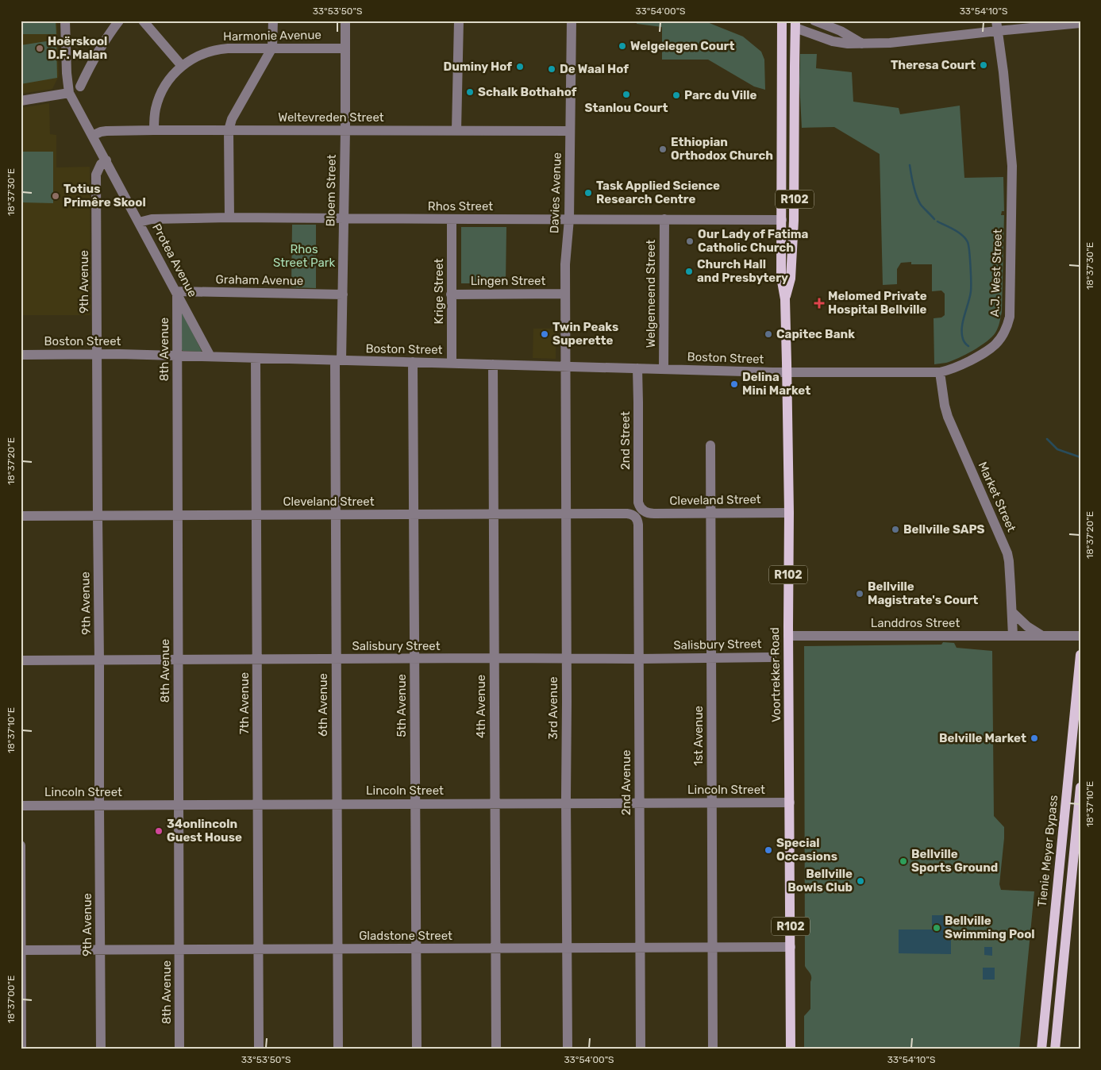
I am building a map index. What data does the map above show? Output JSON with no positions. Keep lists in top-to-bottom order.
{
  "streets": {
    "main road": ["R102", "Voortrekker Road", "Tienie Meyer Bypass"],
    "street": [
      "Harmonie Avenue",
      "Weltevreden Street",
      "Bloem Street",
      "Davies Avenue",
      "Rhos Street",
      "Protea Avenue",
      "A.J. West Street",
      "Graham Avenue",
      "Lingen Street",
      "9th Avenue",
      "Krige Street",
      "Welgemeend Street",
      "Boston Street",
      "8th Avenue",
      "2nd Street",
      "Market Street",
      "Cleveland Street",
      "Landdros Street",
      "Salisbury Street",
      "7th Avenue",
      "6th Avenue",
      "5th Avenue",
      "4th Avenue",
      "3rd Avenue",
      "1st Avenue",
      "2nd Avenue",
      "Lincoln Street",
      "Gladstone Street"
    ]
  },
  "crossings": [
    ["Harmonie Avenue", "Weltevreden Street"],
    ["Harmonie Avenue", "Bloem Street"],
    ["Weltevreden Street", "Bloem Street"],
    ["Weltevreden Street", "Davies Avenue"],
    ["Weltevreden Street", "Protea Avenue"],
    ["Bloem Street", "Rhos Street"],
    ["Bloem Street", "Graham Avenue"],
    ["Bloem Street", "Boston Street"],
    ["Bloem Street", "6th Avenue"],
    ["Davies Avenue", "Rhos Street"],
    ["Davies Avenue", "Lingen Street"],
    ["Davies Avenue", "Boston Street"],
    ["Davies Avenue", "3rd Avenue"],
    ["Rhos Street", "Protea Avenue"],
    ["Rhos Street", "Krige Street"],
    ["Rhos Street", "Welgemeend Street"],
    ["Rhos Street", "Voortrekker Road"],
    ["Protea Avenue", "Graham Avenue"],
    ["Protea Avenue", "9th Avenue"],
    ["Protea Avenue", "Boston Street"],
    ["Protea Avenue", "8th Avenue"],
    ["A.J. West Street", "Boston Street"],
    ["A.J. West Street", "Market Street"],
    ["A.J. West Street", "Voortrekker Road"],
    ["Graham Avenue", "8th Avenue"],
    ["Lingen Street", "Krige Street"],
    ["9th Avenue", "Boston Street"],
    ["9th Avenue", "Cleveland Street"],
    ["9th Avenue", "Salisbury Street"],
    ["9th Avenue", "Lincoln Street"],
    ["9th Avenue", "Gladstone Street"],
    ["Krige Street", "Boston Street"],
    ["Welgemeend Street", "Boston Street"],
    ["Boston Street", "8th Avenue"],
    ["Boston Street", "2nd Street"],
    ["Boston Street", "Voortrekker Road"],
    ["Boston Street", "7th Avenue"],
    ["Boston Street", "6th Avenue"],
    ["Boston Street", "5th Avenue"],
    ["Boston Street", "4th Avenue"],
    ["Boston Street", "3rd Avenue"],
    ["8th Avenue", "Cleveland Street"],
    ["8th Avenue", "Salisbury Street"],
    ["8th Avenue", "Lincoln Street"],
    ["8th Avenue", "Gladstone Street"],
    ["2nd Street", "Cleveland Street"],
    ["2nd Street", "2nd Avenue"],
    ["Market Street", "Landdros Street"],
    ["Cleveland Street", "Voortrekker Road"],
    ["Cleveland Street", "7th Avenue"],
    ["Cleveland Street", "6th Avenue"],
    ["Cleveland Street", "5th Avenue"],
    ["Cleveland Street", "4th Avenue"],
    ["Cleveland Street", "3rd Avenue"],
    ["Cleveland Street", "1st Avenue"],
    ["Cleveland Street", "2nd Avenue"],
    ["Landdros Street", "Voortrekker Road"],
    ["Salisbury Street", "7th Avenue"],
    ["Salisbury Street", "6th Avenue"],
    ["Salisbury Street", "5th Avenue"],
    ["Salisbury Street", "4th Avenue"],
    ["Salisbury Street", "3rd Avenue"],
    ["Salisbury Street", "1st Avenue"],
    ["Salisbury Street", "2nd Avenue"],
    ["Voortrekker Road", "Lincoln Street"],
    ["Voortrekker Road", "Gladstone Street"],
    ["7th Avenue", "Lincoln Street"],
    ["7th Avenue", "Gladstone Street"],
    ["6th Avenue", "Lincoln Street"],
    ["6th Avenue", "Gladstone Street"],
    ["5th Avenue", "Lincoln Street"],
    ["5th Avenue", "Gladstone Street"],
    ["4th Avenue", "Lincoln Street"],
    ["4th Avenue", "Gladstone Street"],
    ["3rd Avenue", "Lincoln Street"],
    ["3rd Avenue", "Gladstone Street"],
    ["1st Avenue", "Lincoln Street"],
    ["1st Avenue", "Gladstone Street"],
    ["2nd Avenue", "Lincoln Street"],
    ["2nd Avenue", "Gladstone Street"]
  ],
  "parks": ["Rhos Street Park"],
  "places": {
    "other": [
      "Welgelegen Court",
      "Hoërskool D.F. Malan",
      "Theresa Court",
      "Duminy Hof",
      "De Waal Hof",
      "Schalk Bothahof",
      "Stanlou Court",
      "Parc du Ville",
      "Ethiopian Orthodox Church",
      "Task Applied Science Research Centre",
      "Totius Primêre Skool",
      "Our Lady of Fatima Catholic Church",
      "Church Hall and Presbytery",
      "Twin Peaks Superette",
      "Capitec Bank",
      "Delina Mini Market",
      "Bellville SAPS",
      "Bellville Magistrate's Court",
      "Belville Market",
      "34onlincoln Guest House",
      "Special Occasions",
      "Bellville Sports Ground",
      "Bellville Bowls Club",
      "Bellville Swimming Pool"
    ],
    "health": ["Melomed Private Hospital Bellville"]
  },
  "coordinates": [
    "33°53'50\"S",
    "33°54'00\"S",
    "33°54'10\"S",
    "18°37'30\"E",
    "18°37'20\"E",
    "18°37'10\"E",
    "18°37'00\"E"
  ]
}
